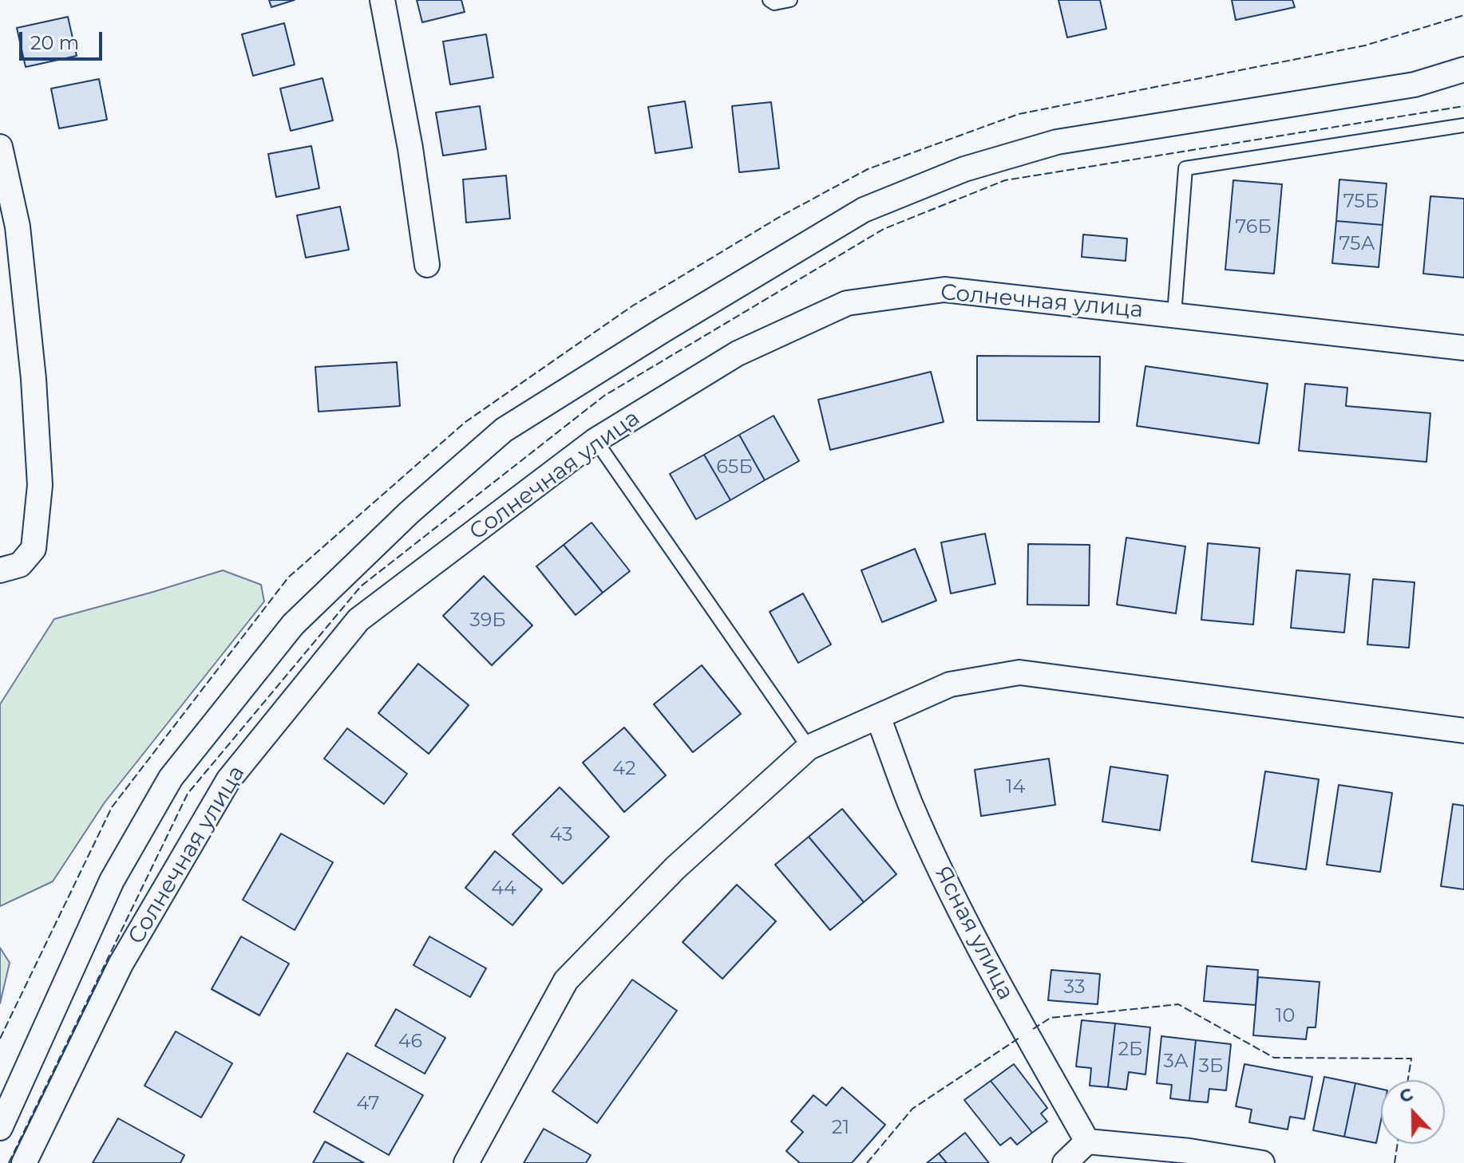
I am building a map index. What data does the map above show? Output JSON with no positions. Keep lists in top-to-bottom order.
{
  "streets": {
    "street": ["Солнечная улица", "Ясная улица"]
  },
  "house_numbers": [
    "75Б",
    "76Б",
    "75А",
    "65Б",
    "39Б",
    "42",
    "14",
    "43",
    "44",
    "33",
    "10",
    "46",
    "2Б",
    "3А",
    "3Б",
    "47",
    "21"
  ],
  "scale_bar": "20 m",
  "north": "top"
}
